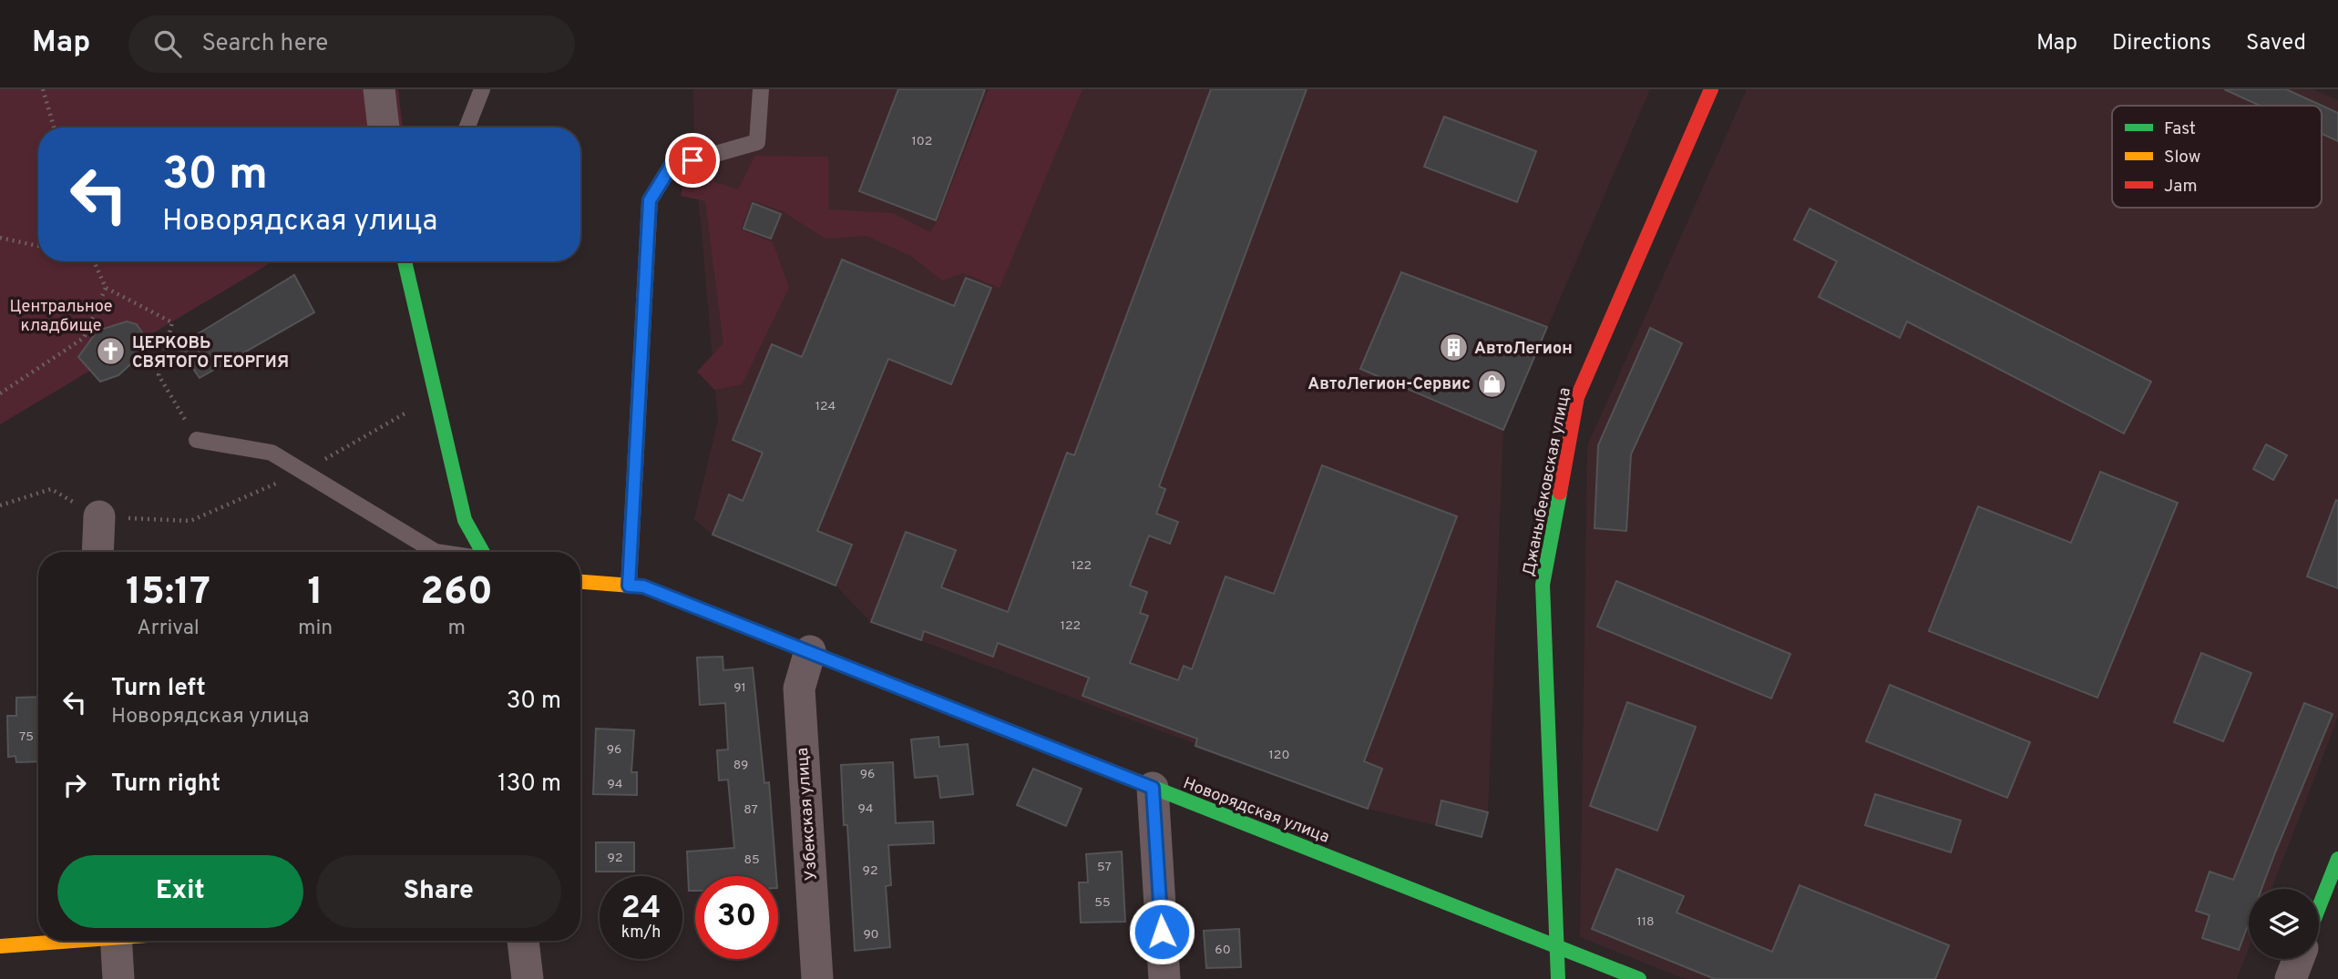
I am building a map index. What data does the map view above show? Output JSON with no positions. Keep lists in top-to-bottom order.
{
  "streets": {
    "street": ["Джаныбековская улица", "Новорядская улица", "Узбекская улица"]
  },
  "crossings": [
    ["Джаныбековская улица", "Новорядская улица"],
    ["Новорядская улица", "Узбекская улица"]
  ],
  "parks": ["Центральное кладбище"],
  "places": {
    "building": ["АвтоЛегион"],
    "church": ["ЦЕРКОВЬ СВЯТОГО ГЕОРГИЯ"],
    "shop": ["АвтоЛегион-Сервис"]
  },
  "house_numbers": [
    "102",
    "124",
    "122",
    "122",
    "91",
    "75",
    "96",
    "120",
    "89",
    "96",
    "94",
    "94",
    "87",
    "92",
    "85",
    "57",
    "92",
    "55",
    "118",
    "90",
    "60"
  ],
  "legend": ["Fast", "Slow", "Jam"],
  "page": {
    "header": "Map",
    "search": "Search here",
    "nav": ["Map", "Directions", "Saved"],
    "turn": ["30 m", "Новорядская улица"],
    "eta": [
      "15:17",
      "Arrival",
      "1",
      "min",
      "260",
      "m"
    ],
    "list": [
      {
        "name": "Turn left",
        "note": "Новорядская улица",
        "value": "30 m"
      },
      {
        "name": "Turn right",
        "value": "130 m"
      }
    ],
    "buttons": ["Exit", "Share"],
    "speed": "24 km/h",
    "limit": "30"
  }
}
